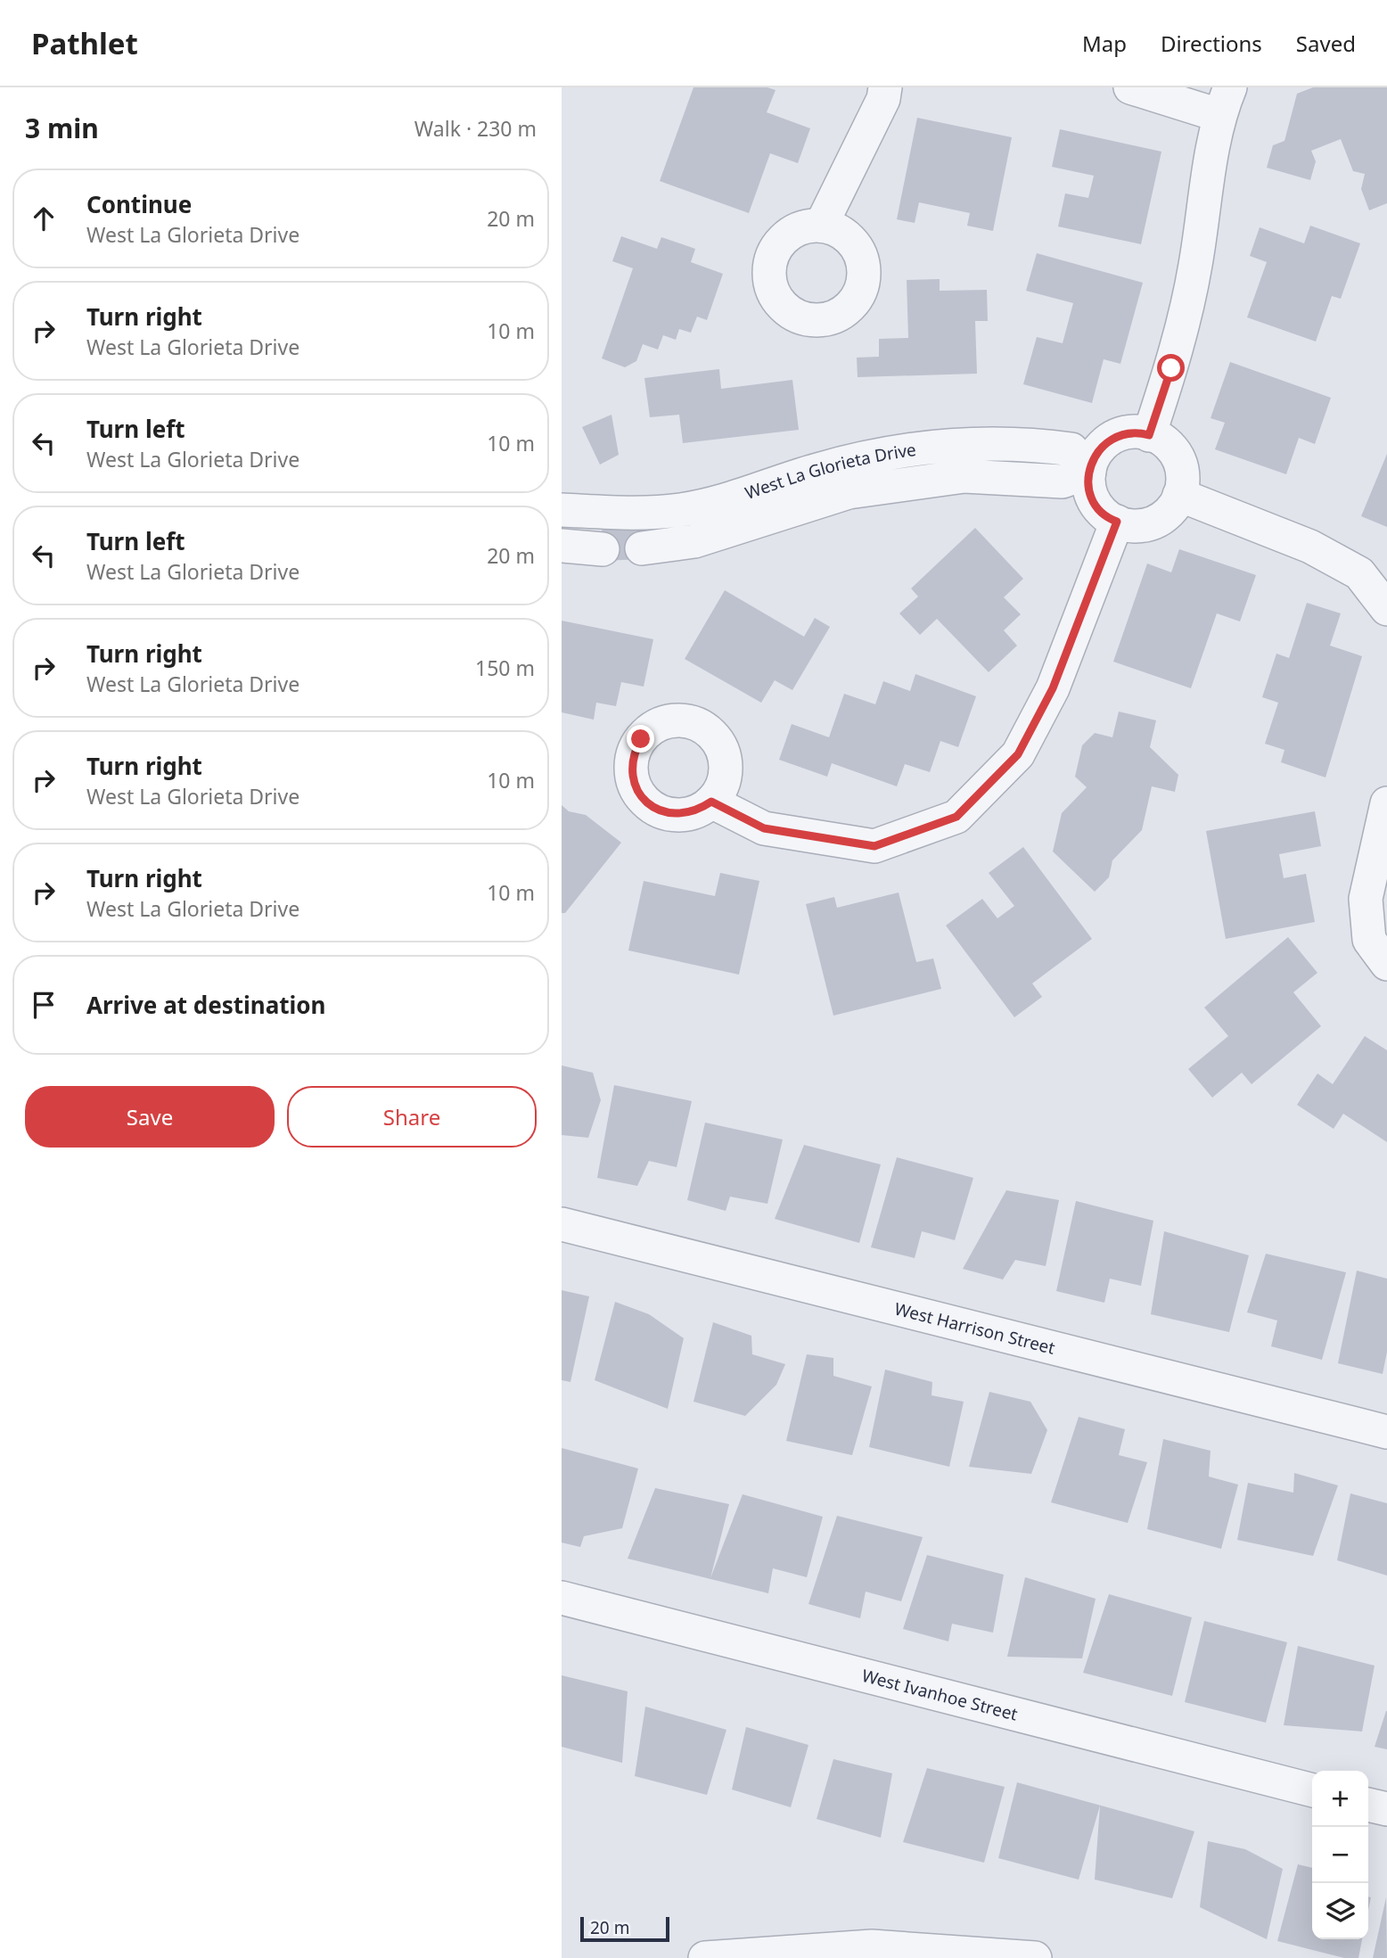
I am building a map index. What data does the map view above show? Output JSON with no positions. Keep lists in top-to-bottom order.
{
  "streets": {
    "street": ["West La Glorieta Drive", "West Harrison Street", "West Ivanhoe Street"]
  },
  "scale_bar": "20 m",
  "page": {
    "header": "Pathlet",
    "nav": ["Map", "Directions", "Saved"],
    "heading": ["3 min", "Walk · 230 m"],
    "list": [
      ["Continue", "West La Glorieta Drive", "20 m"],
      ["Turn right", "West La Glorieta Drive", "10 m"],
      ["Turn left", "West La Glorieta Drive", "10 m"],
      ["Turn left", "West La Glorieta Drive", "20 m"],
      ["Turn right", "West La Glorieta Drive", "150 m"],
      ["Turn right", "West La Glorieta Drive", "10 m"],
      ["Turn right", "West La Glorieta Drive", "10 m"],
      "Arrive at destination"
    ],
    "buttons": ["Save", "Share"],
    "map_buttons": ["+", "−"],
    "scale": "20 m"
  }
}
